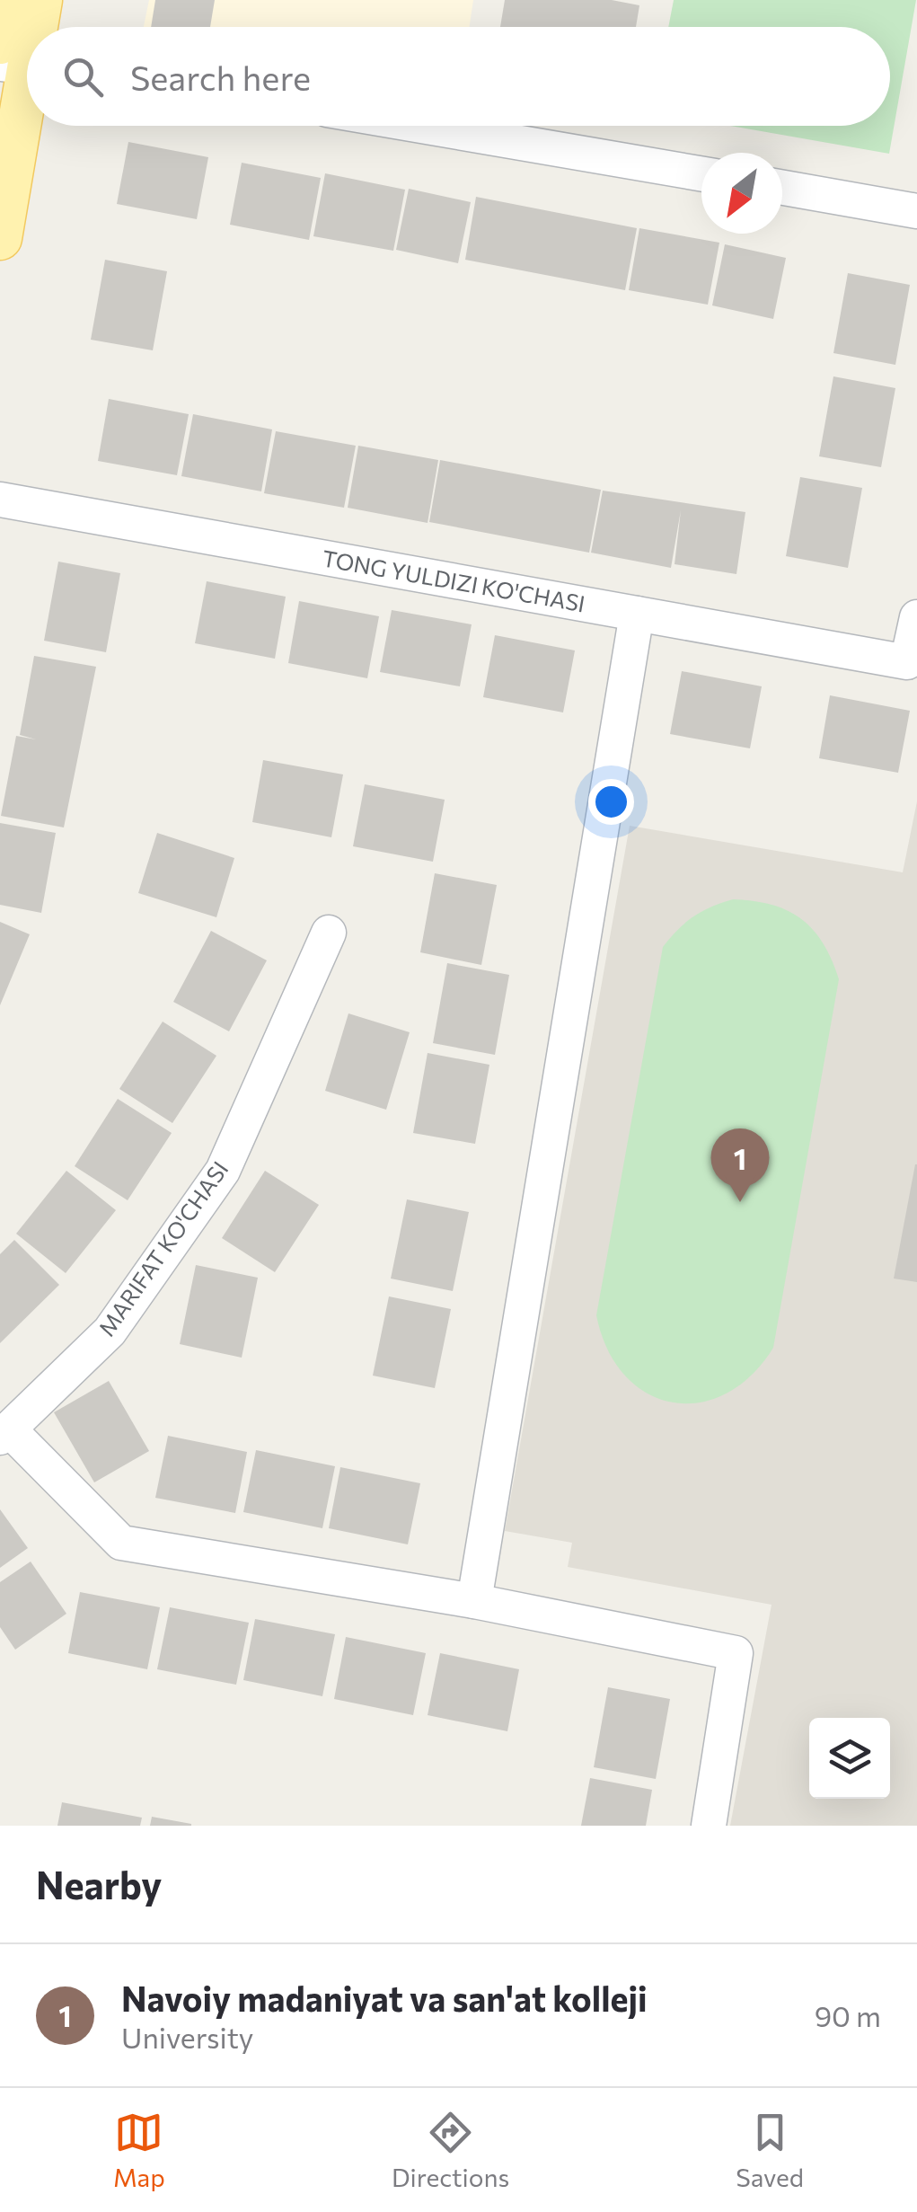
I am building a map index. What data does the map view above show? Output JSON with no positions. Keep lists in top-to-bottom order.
{
  "streets": {
    "street": ["TONG YULDIZI KO'CHASI", "MARIFAT KO'CHASI"]
  },
  "north": "bottom left",
  "page": {
    "search": "Search here",
    "pins": "1",
    "heading": "Nearby",
    "list": [
      {
        "mark": "1",
        "name": "Navoiy madaniyat va san'at kolleji",
        "note": "University",
        "value": "90 m"
      }
    ],
    "nav": ["Map", "Directions", "Saved"]
  }
}
